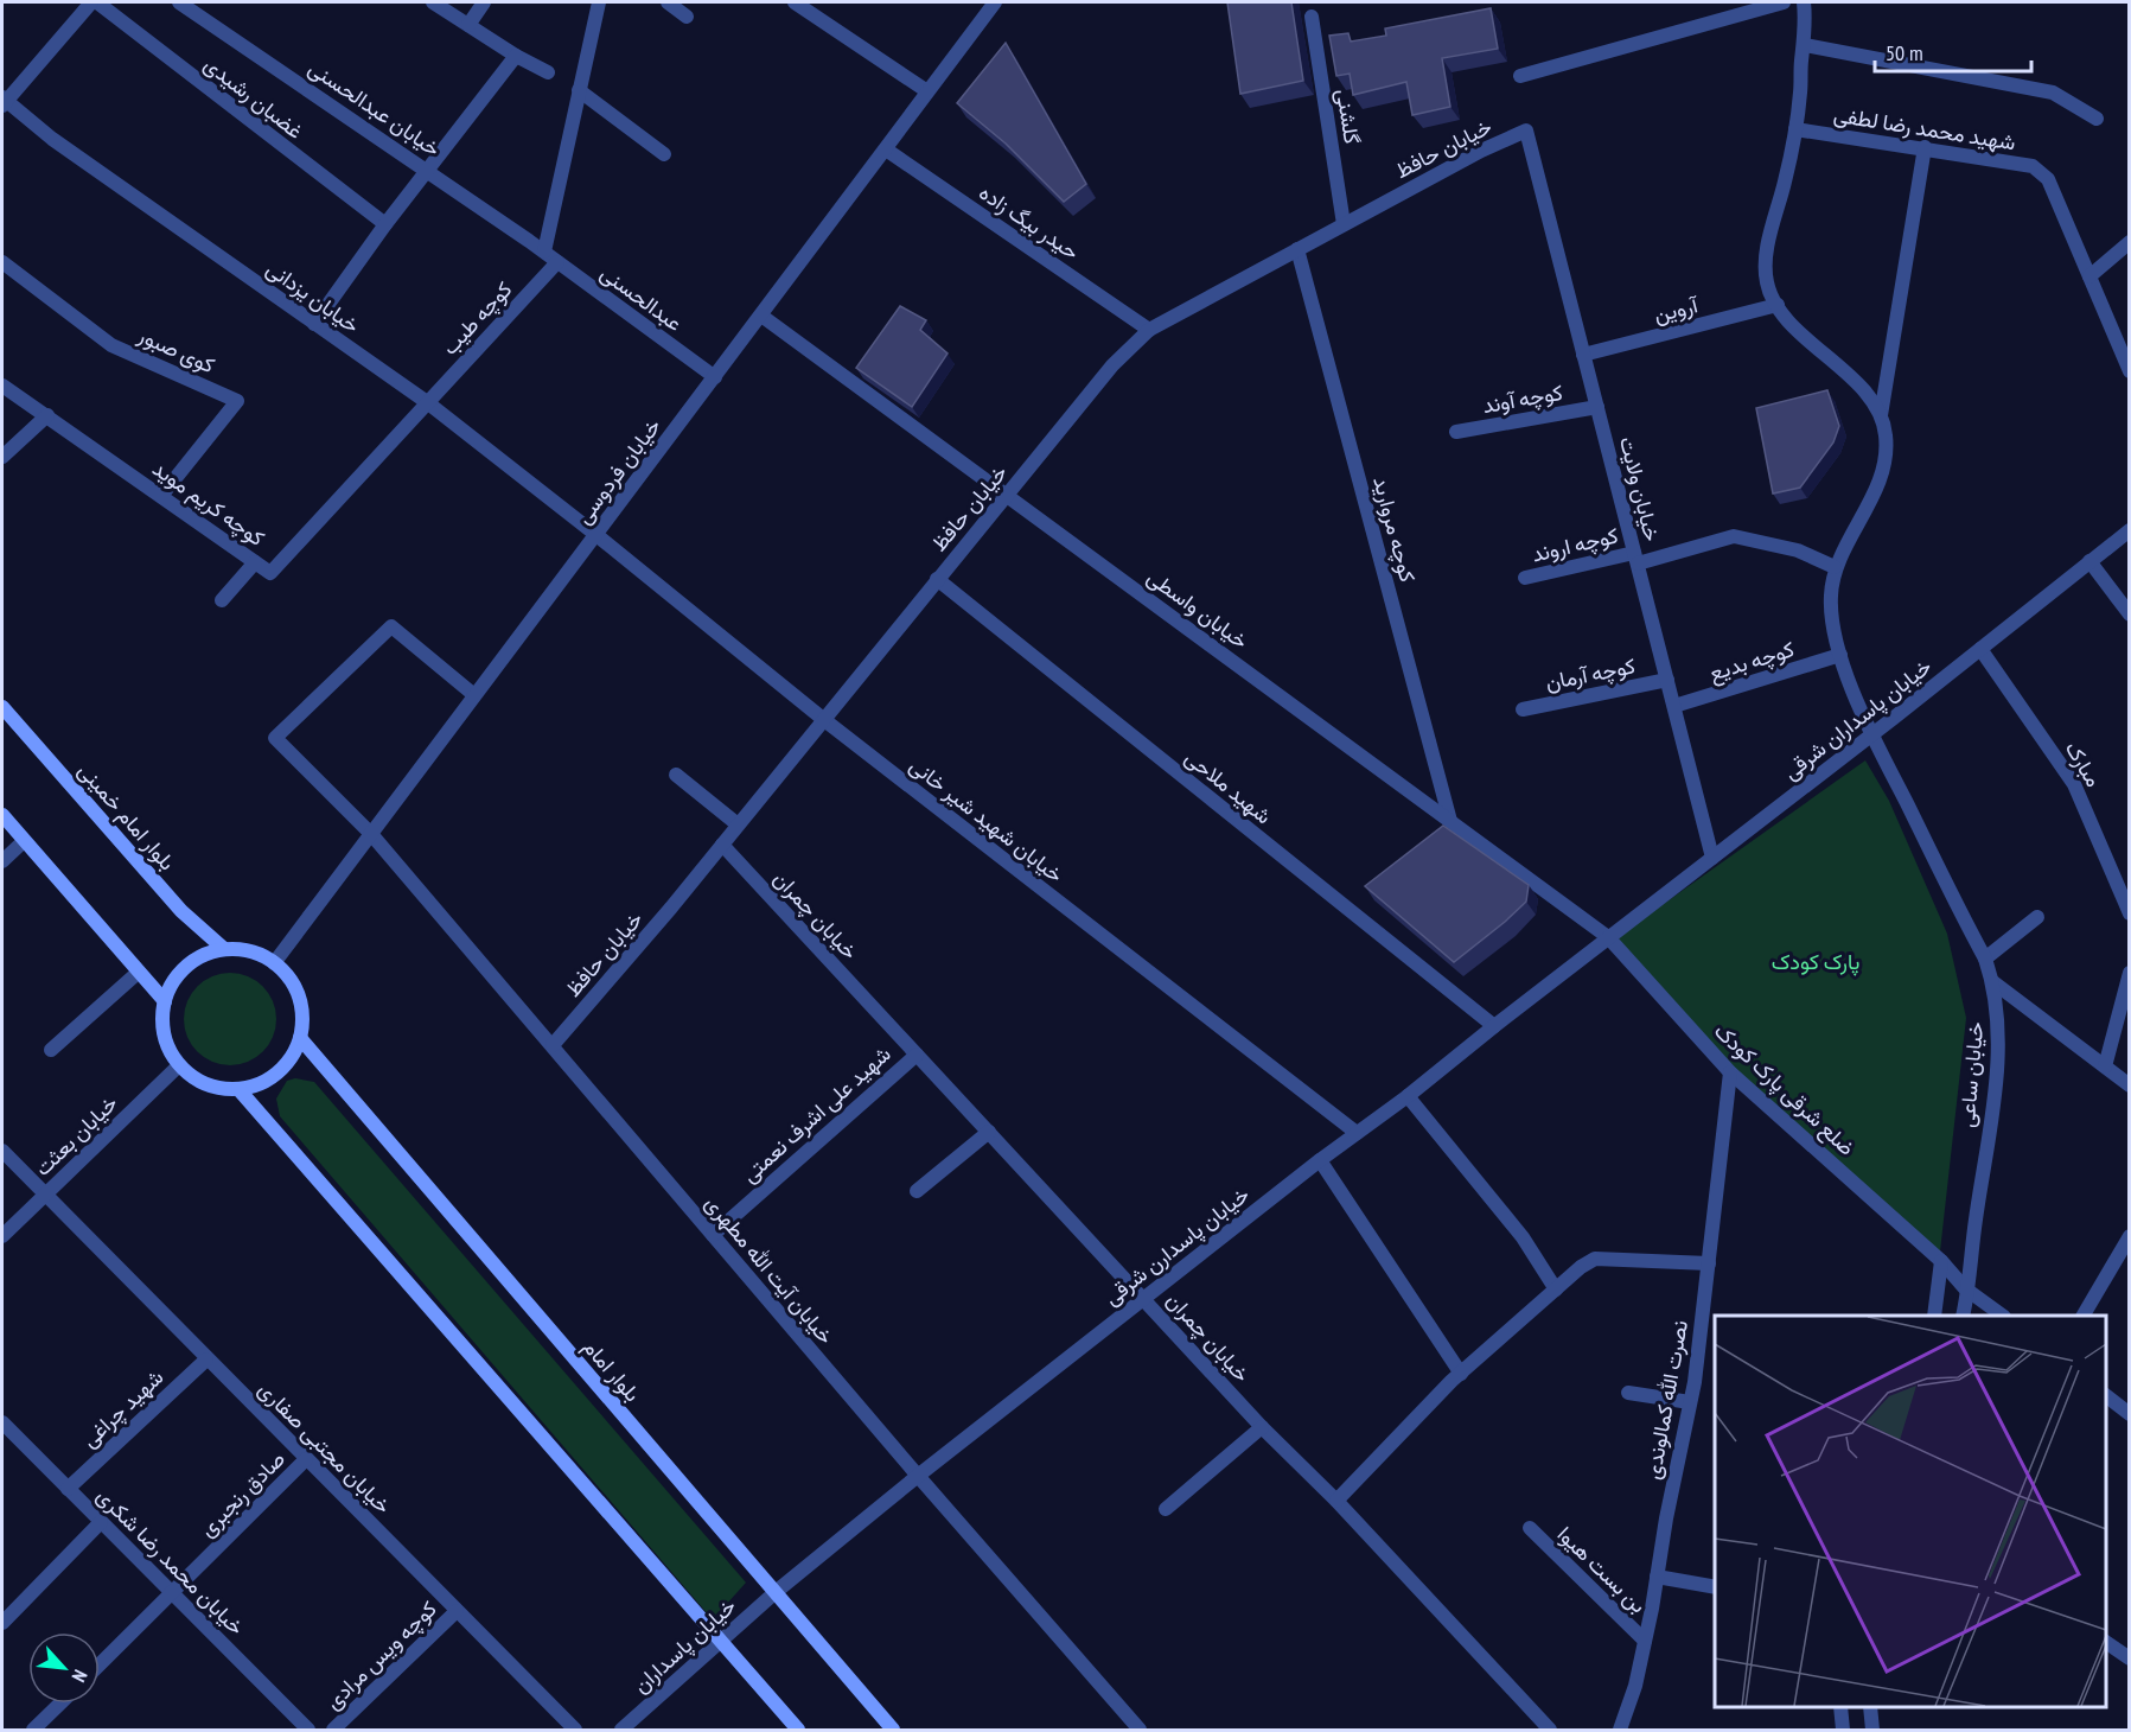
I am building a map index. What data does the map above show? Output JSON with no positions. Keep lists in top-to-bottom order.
{
  "streets": {
    "main road": ["بلوار امام خمینی", "بلوار امام"],
    "street": [
      "غضبان رشیدی",
      "خیابان عبدالحسنی",
      "گلشنی",
      "شهید محمد رضا لطفی",
      "خیابان حافظ",
      "حیدر بیگ زاده",
      "خیابان یزدانی",
      "عبدالحسنی",
      "آروین",
      "کوچه طیب",
      "کوی صبور",
      "کوچه آوند",
      "خیابان فردوسی",
      "خیابان ولایت",
      "کوچه کریم موید",
      "کوچه مروارید",
      "کوچه اروند",
      "خیابان واسطی",
      "کوچه بدیع",
      "کوچه آرمان",
      "خیابان پاسداران شرقی",
      "مبارک",
      "شهید ملاحی",
      "خیابان شهید شیر خانی",
      "خیابان چمران",
      "خیابان ساعی",
      "ضلع شرقی پارک کودک",
      "شهید علی اشرف نعمتی",
      "خیابان بعثت",
      "خیابان پاسدارن شرقی",
      "خیابان آیت الله مطهری",
      "نصرت الله کمالوندی",
      "شهید چراغی",
      "خیابان مجتبی صفاری",
      "صادق رنجبری",
      "خیابان محمد رضا شکری",
      "بن بست هیوا",
      "خیابان پاسداران",
      "کوچه ویس مرادی"
    ]
  },
  "crossings": [
    ["خیابان عبدالحسنی", "عبدالحسنی"],
    ["گلشنی", "خیابان حافظ"],
    ["خیابان حافظ", "حیدر بیگ زاده"],
    ["خیابان حافظ", "خیابان ولایت"],
    ["خیابان حافظ", "کوچه مروارید"],
    ["خیابان حافظ", "خیابان واسطی"],
    ["خیابان حافظ", "شهید ملاحی"],
    ["خیابان حافظ", "خیابان شهید شیر خانی"],
    ["خیابان حافظ", "خیابان چمران"],
    ["خیابان حافظ", "خیابان آیت الله مطهری"],
    ["حیدر بیگ زاده", "خیابان فردوسی"],
    ["خیابان یزدانی", "کوچه طیب"],
    ["خیابان یزدانی", "خیابان فردوسی"],
    ["خیابان یزدانی", "کوچه کریم موید"],
    ["خیابان یزدانی", "خیابان شهید شیر خانی"],
    ["عبدالحسنی", "کوچه طیب"],
    ["عبدالحسنی", "خیابان فردوسی"],
    ["آروین", "خیابان ولایت"],
    ["کوچه طیب", "کوچه کریم موید"],
    ["کوی صبور", "کوچه کریم موید"],
    ["کوچه آوند", "خیابان ولایت"],
    ["خیابان فردوسی", "خیابان واسطی"],
    ["خیابان فردوسی", "بلوار امام خمینی"],
    ["خیابان فردوسی", "خیابان شهید شیر خانی"],
    ["خیابان فردوسی", "خیابان بعثت"],
    ["خیابان فردوسی", "خیابان آیت الله مطهری"],
    ["خیابان فردوسی", "بلوار امام"],
    ["خیابان ولایت", "کوچه اروند"],
    ["خیابان ولایت", "کوچه بدیع"],
    ["خیابان ولایت", "کوچه آرمان"],
    ["خیابان ولایت", "خیابان پاسداران شرقی"],
    ["کوچه مروارید", "خیابان واسطی"],
    ["کوچه اروند", "خیابان ساعی"],
    ["خیابان واسطی", "خیابان پاسداران شرقی"],
    ["خیابان واسطی", "ضلع شرقی پارک کودک"],
    ["خیابان واسطی", "خیابان پاسدارن شرقی"],
    ["کوچه بدیع", "خیابان ساعی"],
    ["خیابان پاسداران شرقی", "مبارک"],
    ["خیابان پاسداران شرقی", "خیابان ساعی"],
    ["خیابان پاسداران شرقی", "ضلع شرقی پارک کودک"],
    ["خیابان پاسداران شرقی", "خیابان پاسدارن شرقی"],
    ["شهید ملاحی", "خیابان پاسدارن شرقی"],
    ["بلوار امام خمینی", "خیابان بعثت"],
    ["بلوار امام خمینی", "بلوار امام"],
    ["خیابان شهید شیر خانی", "خیابان پاسدارن شرقی"],
    ["خیابان چمران", "شهید علی اشرف نعمتی"],
    ["خیابان چمران", "خیابان پاسدارن شرقی"],
    ["خیابان ساعی", "ضلع شرقی پارک کودک"],
    ["ضلع شرقی پارک کودک", "خیابان پاسدارن شرقی"],
    ["ضلع شرقی پارک کودک", "نصرت الله کمالوندی"],
    ["شهید علی اشرف نعمتی", "خیابان آیت الله مطهری"],
    ["خیابان بعثت", "بلوار امام"],
    ["خیابان بعثت", "خیابان مجتبی صفاری"],
    ["خیابان پاسدارن شرقی", "خیابان آیت الله مطهری"],
    ["خیابان پاسدارن شرقی", "بلوار امام"],
    ["خیابان پاسدارن شرقی", "خیابان پاسداران"],
    ["بلوار امام", "خیابان پاسداران"],
    ["نصرت الله کمالوندی", "بن بست هیوا"],
    ["شهید چراغی", "خیابان مجتبی صفاری"],
    ["شهید چراغی", "خیابان محمد رضا شکری"],
    ["خیابان مجتبی صفاری", "صادق رنجبری"],
    ["خیابان مجتبی صفاری", "کوچه ویس مرادی"],
    ["صادق رنجبری", "خیابان محمد رضا شکری"]
  ],
  "parks": ["پارک کودک"],
  "scale_bar": "50 m",
  "north": "bottom right"
}
